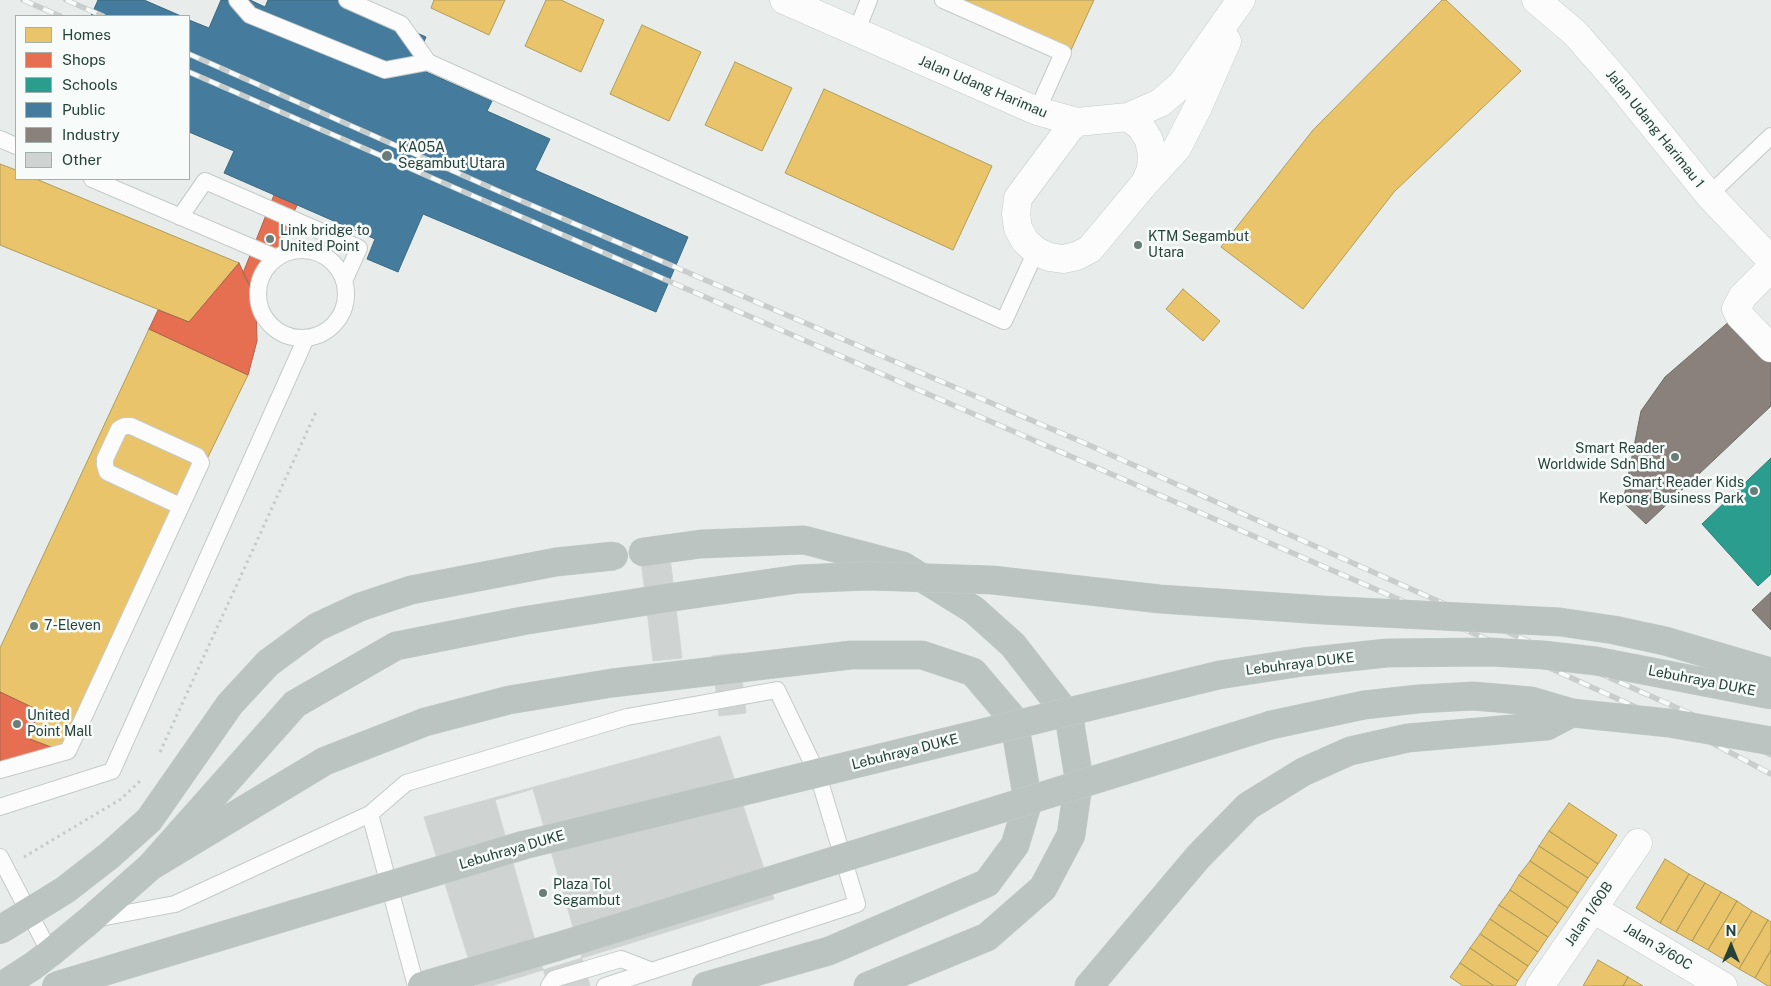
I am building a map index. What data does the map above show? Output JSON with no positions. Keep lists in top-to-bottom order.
{
  "streets": {
    "highway": ["Lebuhraya DUKE"],
    "street": [
      "Jalan Udang Harimau",
      "Jalan Udang Harimau 1",
      "Jalan 1/60B",
      "Jalan 3/60C"
    ]
  },
  "crossings": [
    ["Jalan 1/60B", "Jalan 3/60C"]
  ],
  "places": [
    "KA05A Segambut Utara",
    "Link bridge to United Point",
    "KTM Segambut Utara",
    "Smart Reader Worldwide Sdn Bhd",
    "Smart Reader Kids Kepong Business Park",
    "7-Eleven",
    "United Point Mall",
    "Plaza Tol Segambut"
  ],
  "legend": [
    "Homes",
    "Shops",
    "Schools",
    "Public",
    "Industry",
    "Other"
  ],
  "north": "top"
}
